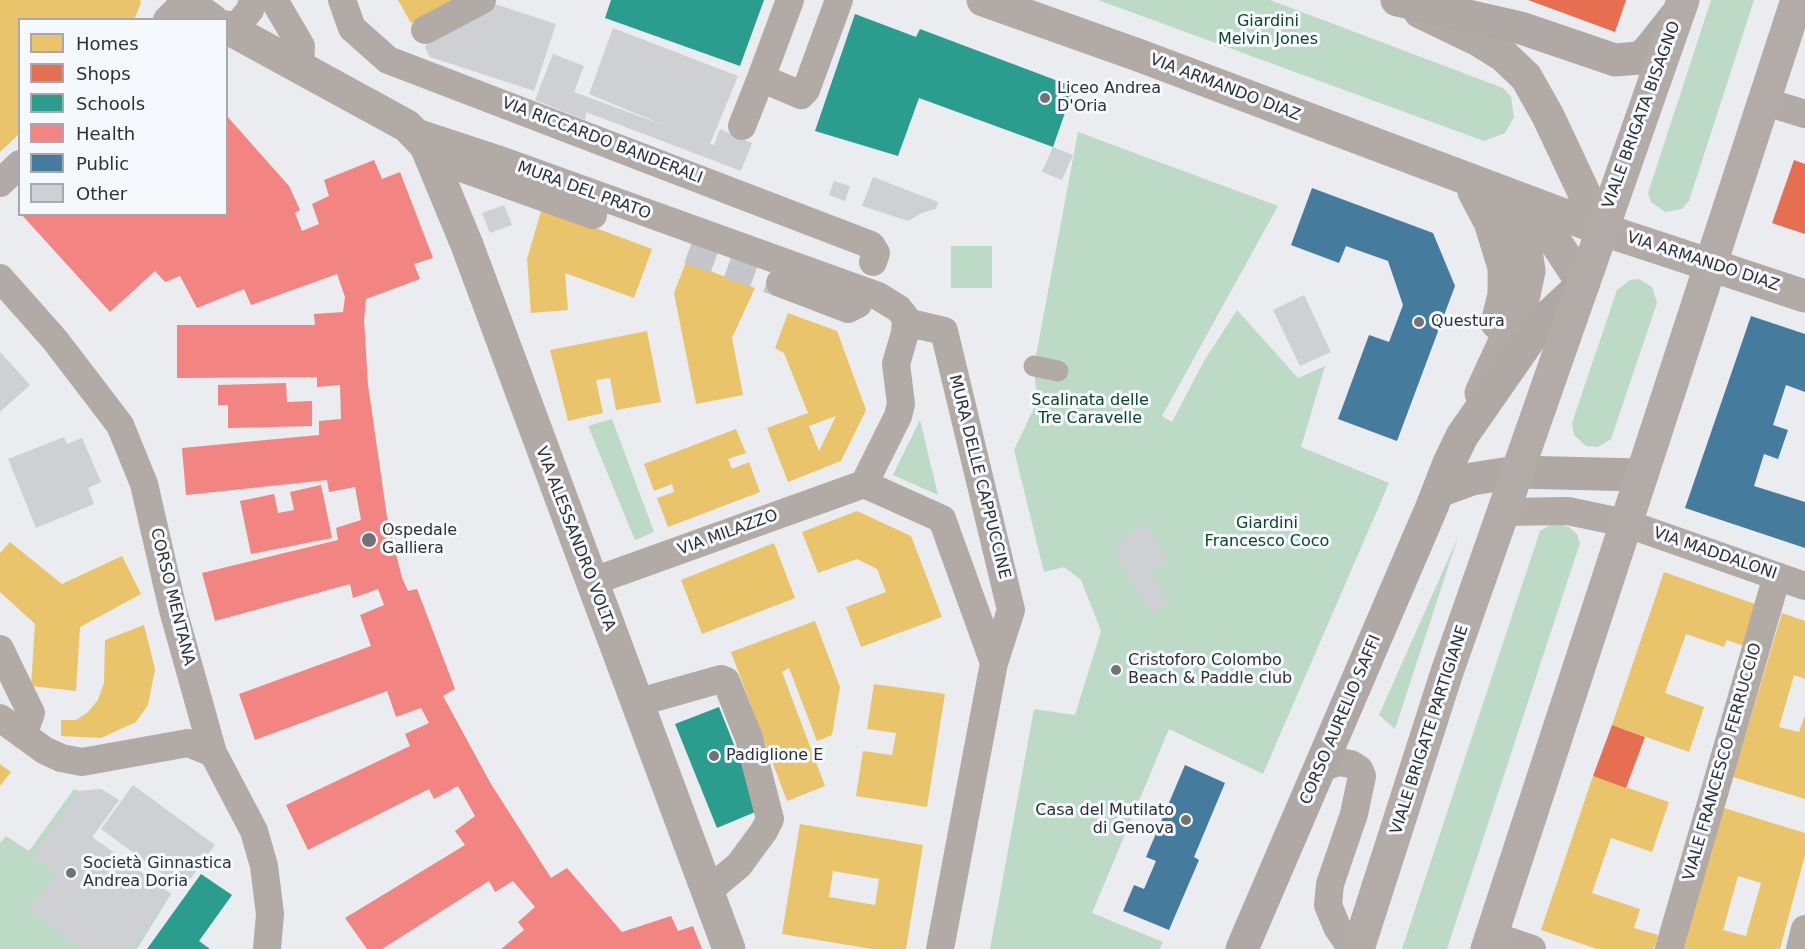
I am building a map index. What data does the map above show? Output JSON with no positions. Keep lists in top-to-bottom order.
{
  "streets": {
    "main road": ["VIALE BRIGATA BISAGNO", "CORSO AURELIO SAFFI", "VIALE BRIGATE PARTIGIANE"],
    "street": [
      "VIA ARMANDO DIAZ",
      "VIA RICCARDO BANDERALI",
      "MURA DEL PRATO",
      "MURA DELLE CAPPUCCINE",
      "VIA MILAZZO",
      "VIA ALESSANDRO VOLTA",
      "VIA MADDALONI",
      "CORSO MENTANA",
      "VIALE FRANCESCO FERRUCCIO"
    ]
  },
  "crossings": [
    ["VIA ARMANDO DIAZ", "VIALE BRIGATA BISAGNO"],
    ["VIA ARMANDO DIAZ", "CORSO AURELIO SAFFI"],
    ["VIA ARMANDO DIAZ", "VIALE BRIGATE PARTIGIANE"],
    ["VIALE BRIGATA BISAGNO", "VIALE BRIGATE PARTIGIANE"],
    ["MURA DEL PRATO", "MURA DELLE CAPPUCCINE"],
    ["MURA DEL PRATO", "VIA ALESSANDRO VOLTA"],
    ["VIA MILAZZO", "VIA ALESSANDRO VOLTA"],
    ["VIA MADDALONI", "VIALE FRANCESCO FERRUCCIO"],
    ["CORSO AURELIO SAFFI", "VIALE BRIGATE PARTIGIANE"]
  ],
  "parks": ["Giardini Melvin Jones", "Scalinata delle Tre Caravelle", "Giardini Francesco Coco"],
  "places": [
    "Liceo Andrea D'Oria",
    "Questura",
    "Ospedale Galliera",
    "Cristoforo Colombo Beach & Paddle club",
    "Padiglione E",
    "Casa del Mutilato di Genova",
    "Società Ginnastica Andrea Doria"
  ],
  "legend": [
    "Homes",
    "Shops",
    "Schools",
    "Health",
    "Public",
    "Other"
  ]
}
